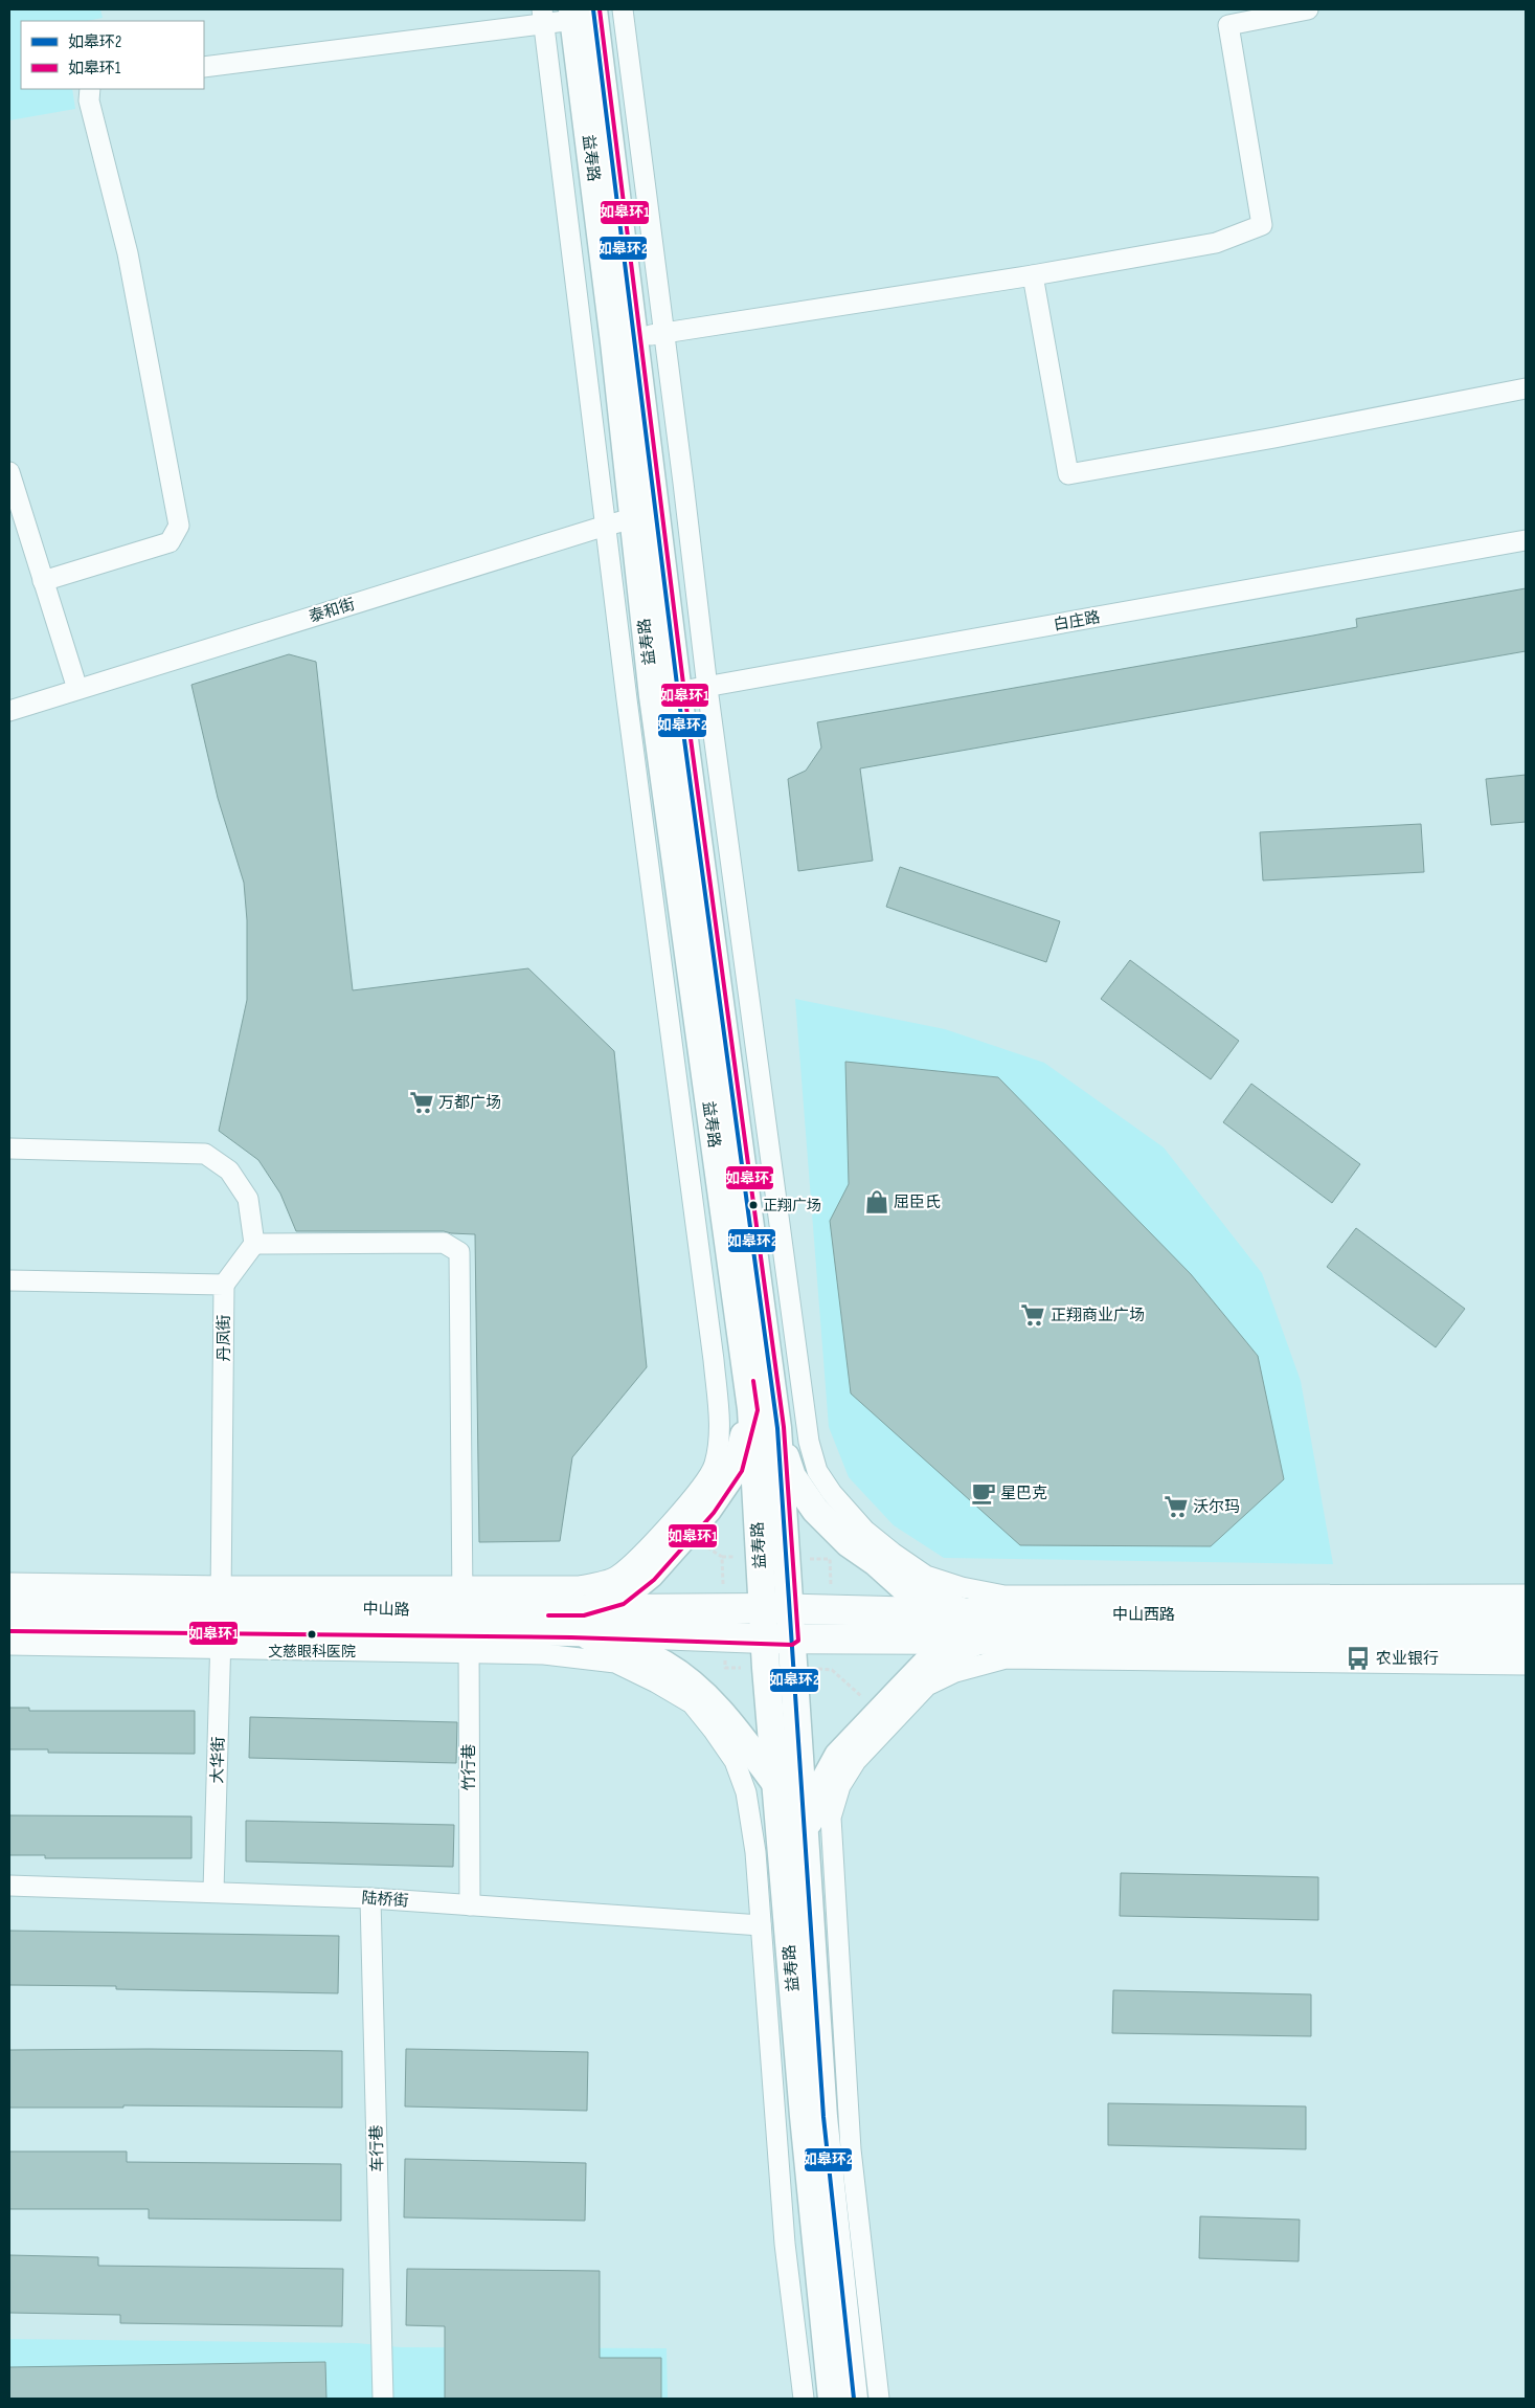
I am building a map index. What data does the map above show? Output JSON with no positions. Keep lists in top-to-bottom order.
{
  "streets": {
    "main road": ["益寿路", "中山路", "中山西路"],
    "street": [
      "泰和街",
      "白庄路",
      "丹凤街",
      "大华街",
      "竹行巷",
      "陆桥街",
      "车行巷"
    ]
  },
  "crossings": [
    ["益寿路", "泰和街"],
    ["益寿路", "白庄路"],
    ["益寿路", "中山路"],
    ["益寿路", "中山西路"],
    ["丹凤街", "中山路"],
    ["丹凤街", "大华街"],
    ["中山路", "中山西路"],
    ["中山路", "大华街"],
    ["中山路", "竹行巷"],
    ["大华街", "陆桥街"],
    ["竹行巷", "陆桥街"],
    ["陆桥街", "车行巷"]
  ],
  "places": {
    "supermarket": ["万都广场", "正翔商业广场", "沃尔玛"],
    "shop": ["屈臣氏"],
    "other": ["正翔广场", "文慈眼科医院"],
    "cafe": ["星巴克"],
    "bus stop": ["农业银行"]
  },
  "lines": ["transit line 如皋环2", "transit line 如皋环1"],
  "legend": ["如皋环2", "如皋环1"]
}
